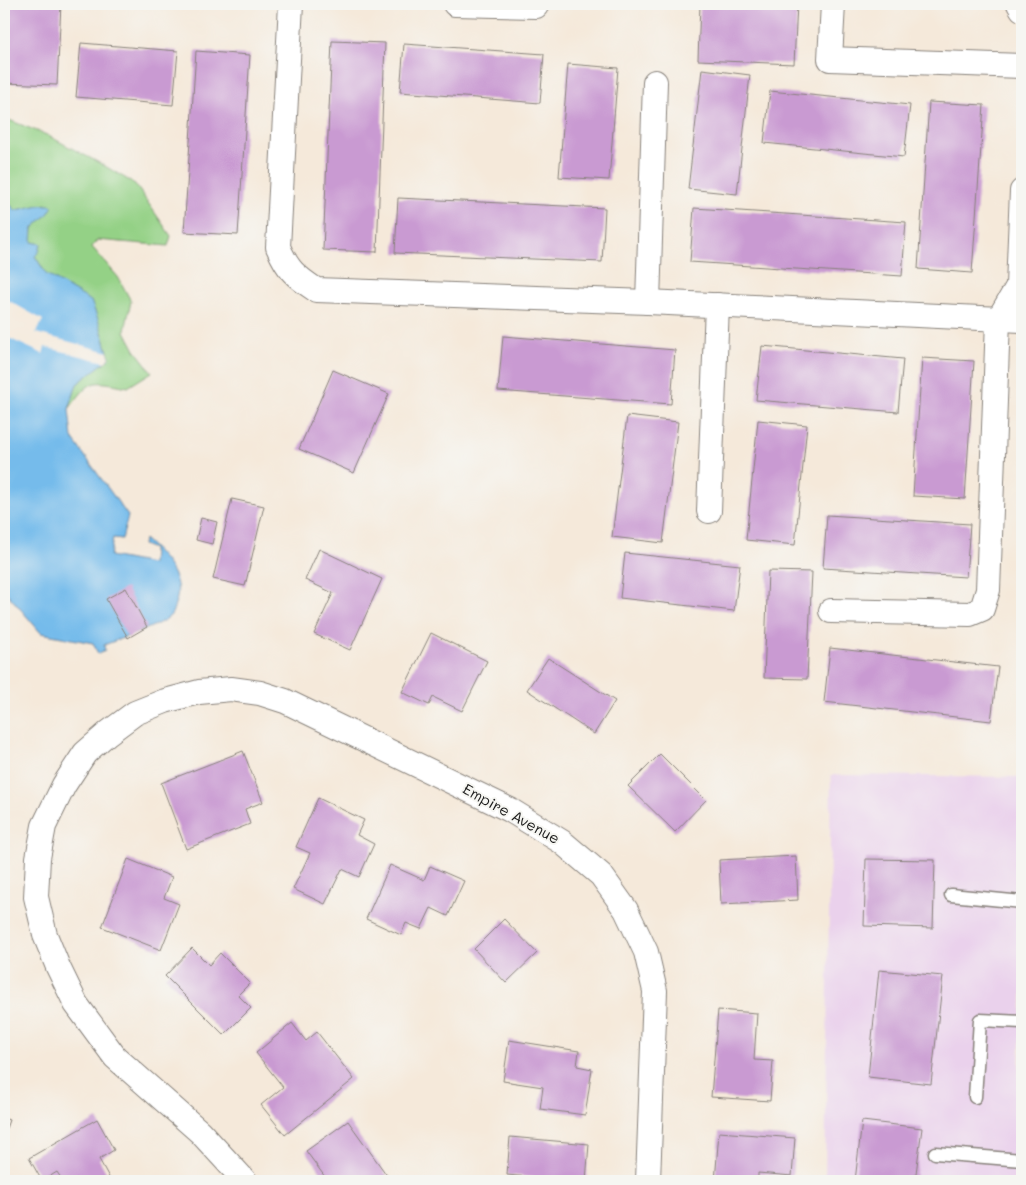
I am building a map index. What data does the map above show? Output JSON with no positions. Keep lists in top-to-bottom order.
{
  "streets": {
    "street": ["Empire Avenue"]
  }
}
